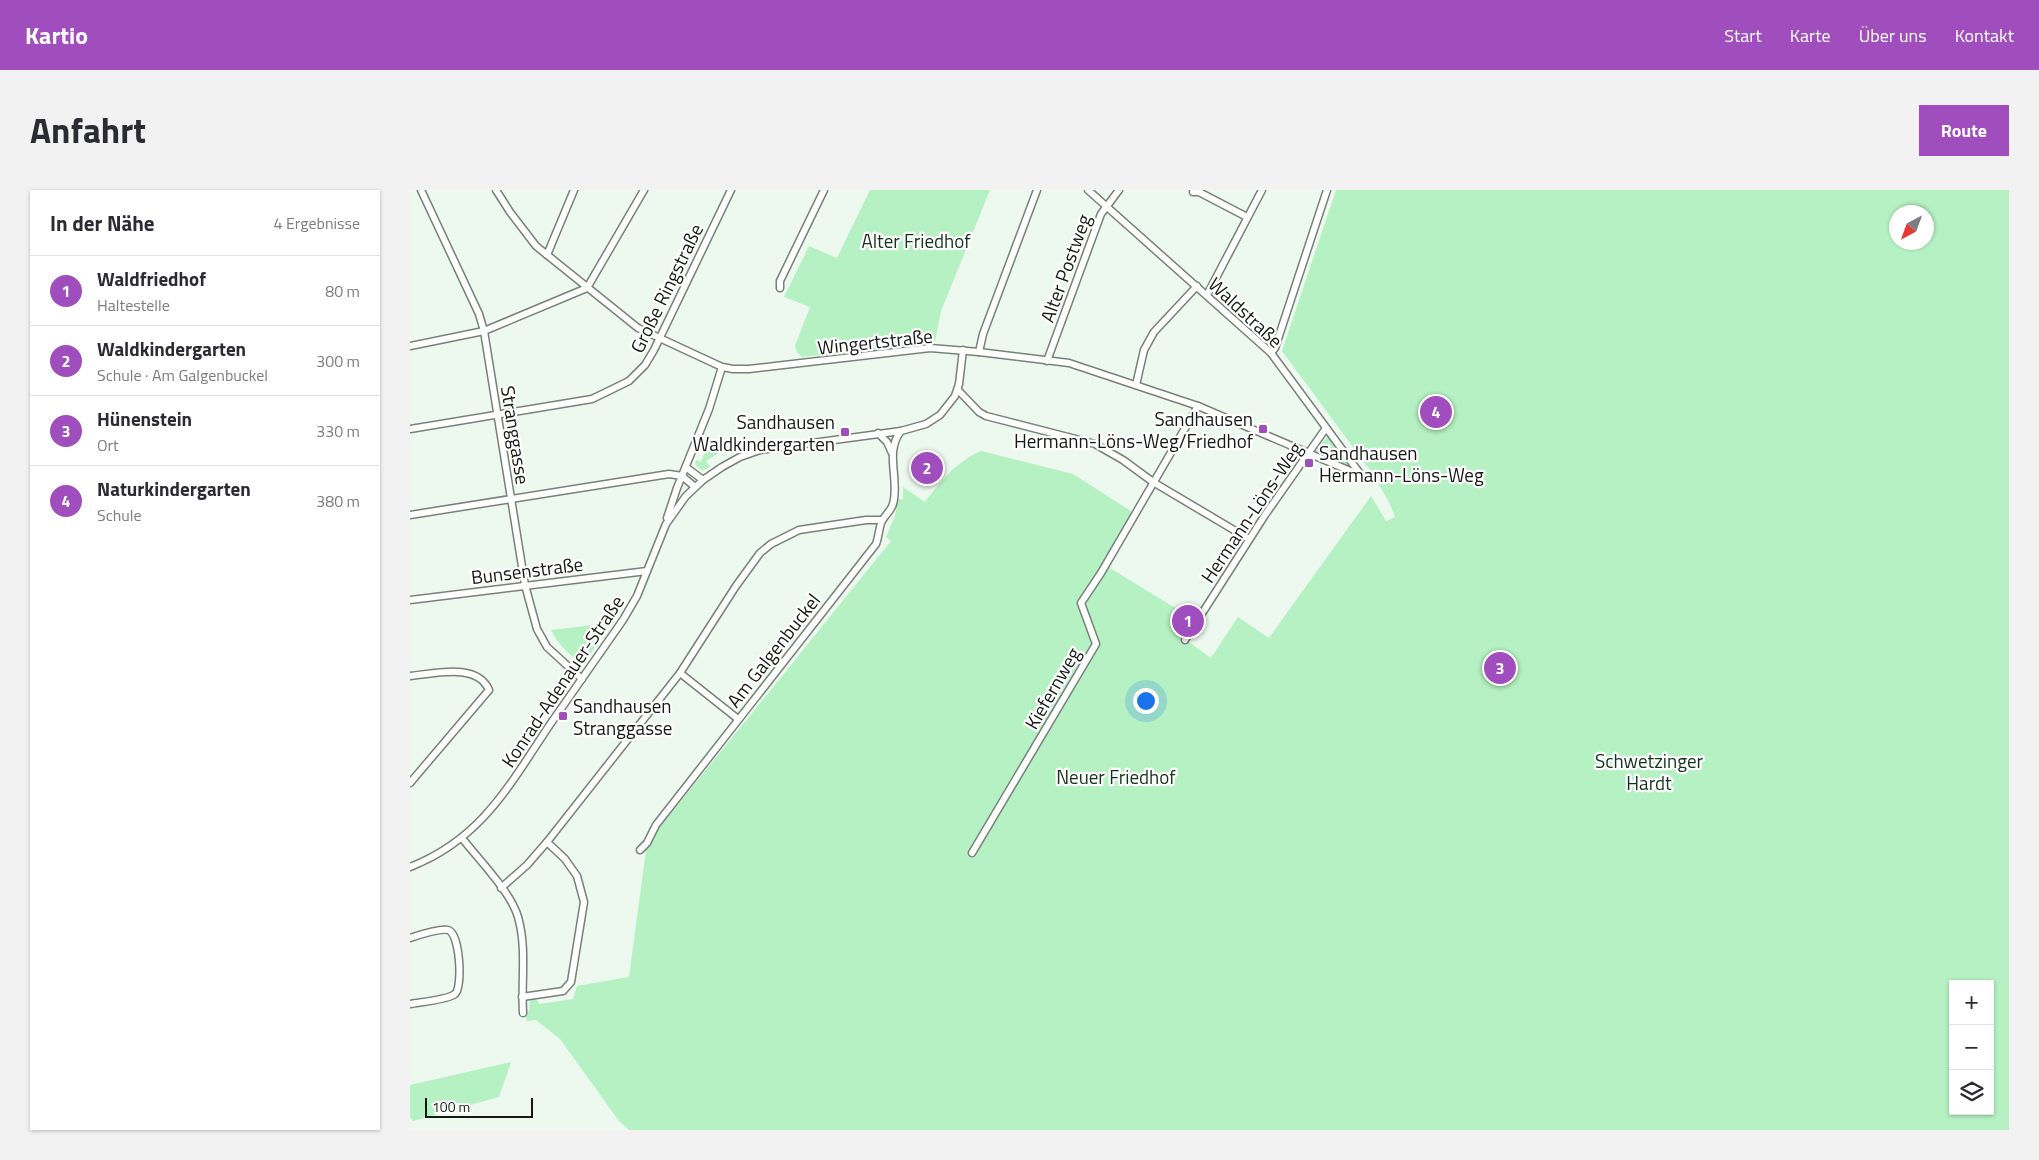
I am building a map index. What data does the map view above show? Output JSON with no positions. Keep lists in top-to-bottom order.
{
  "streets": {
    "street": [
      "Alter Postweg",
      "Große Ringstraße",
      "Waldstraße",
      "Wingertstraße",
      "Stranggasse",
      "Hermann-Löns-Weg",
      "Bunsenstraße",
      "Am Galgenbuckel",
      "Konrad-Adenauer-Straße",
      "Kiefernweg"
    ]
  },
  "crossings": [
    ["Alter Postweg", "Waldstraße"],
    ["Alter Postweg", "Wingertstraße"],
    ["Große Ringstraße", "Wingertstraße"],
    ["Große Ringstraße", "Stranggasse"],
    ["Waldstraße", "Wingertstraße"],
    ["Waldstraße", "Hermann-Löns-Weg"],
    ["Wingertstraße", "Hermann-Löns-Weg"],
    ["Wingertstraße", "Kiefernweg"],
    ["Stranggasse", "Bunsenstraße"],
    ["Stranggasse", "Konrad-Adenauer-Straße"],
    ["Bunsenstraße", "Konrad-Adenauer-Straße"],
    ["Am Galgenbuckel", "Konrad-Adenauer-Straße"]
  ],
  "parks": ["Alter Friedhof", "Schwetzinger Hardt", "Neuer Friedhof"],
  "places": {
    "transit": [
      "Sandhausen Hermann-Löns-Weg/Friedhof",
      "Sandhausen Waldkindergarten",
      "Sandhausen Hermann-Löns-Weg",
      "Sandhausen Stranggasse"
    ]
  },
  "scale_bar": "100 m",
  "north": "bottom left",
  "page": {
    "header": "Kartio",
    "nav": [
      "Start",
      "Karte",
      "Über uns",
      "Kontakt"
    ],
    "title": "Anfahrt",
    "buttons": "Route",
    "heading": ["In der Nähe", "4 Ergebnisse"],
    "list": [
      {
        "mark": "1",
        "name": "Waldfriedhof",
        "note": "Haltestelle",
        "value": "80 m"
      },
      {
        "mark": "2",
        "name": "Waldkindergarten",
        "note": "Schule · Am Galgenbuckel",
        "value": "300 m"
      },
      {
        "mark": "3",
        "name": "Hünenstein",
        "note": "Ort",
        "value": "330 m"
      },
      {
        "mark": "4",
        "name": "Naturkindergarten",
        "note": "Schule",
        "value": "380 m"
      }
    ],
    "pins": [
      "4",
      "2",
      "1",
      "3"
    ],
    "map_buttons": ["+", "−"],
    "scale": "100 m"
  }
}
